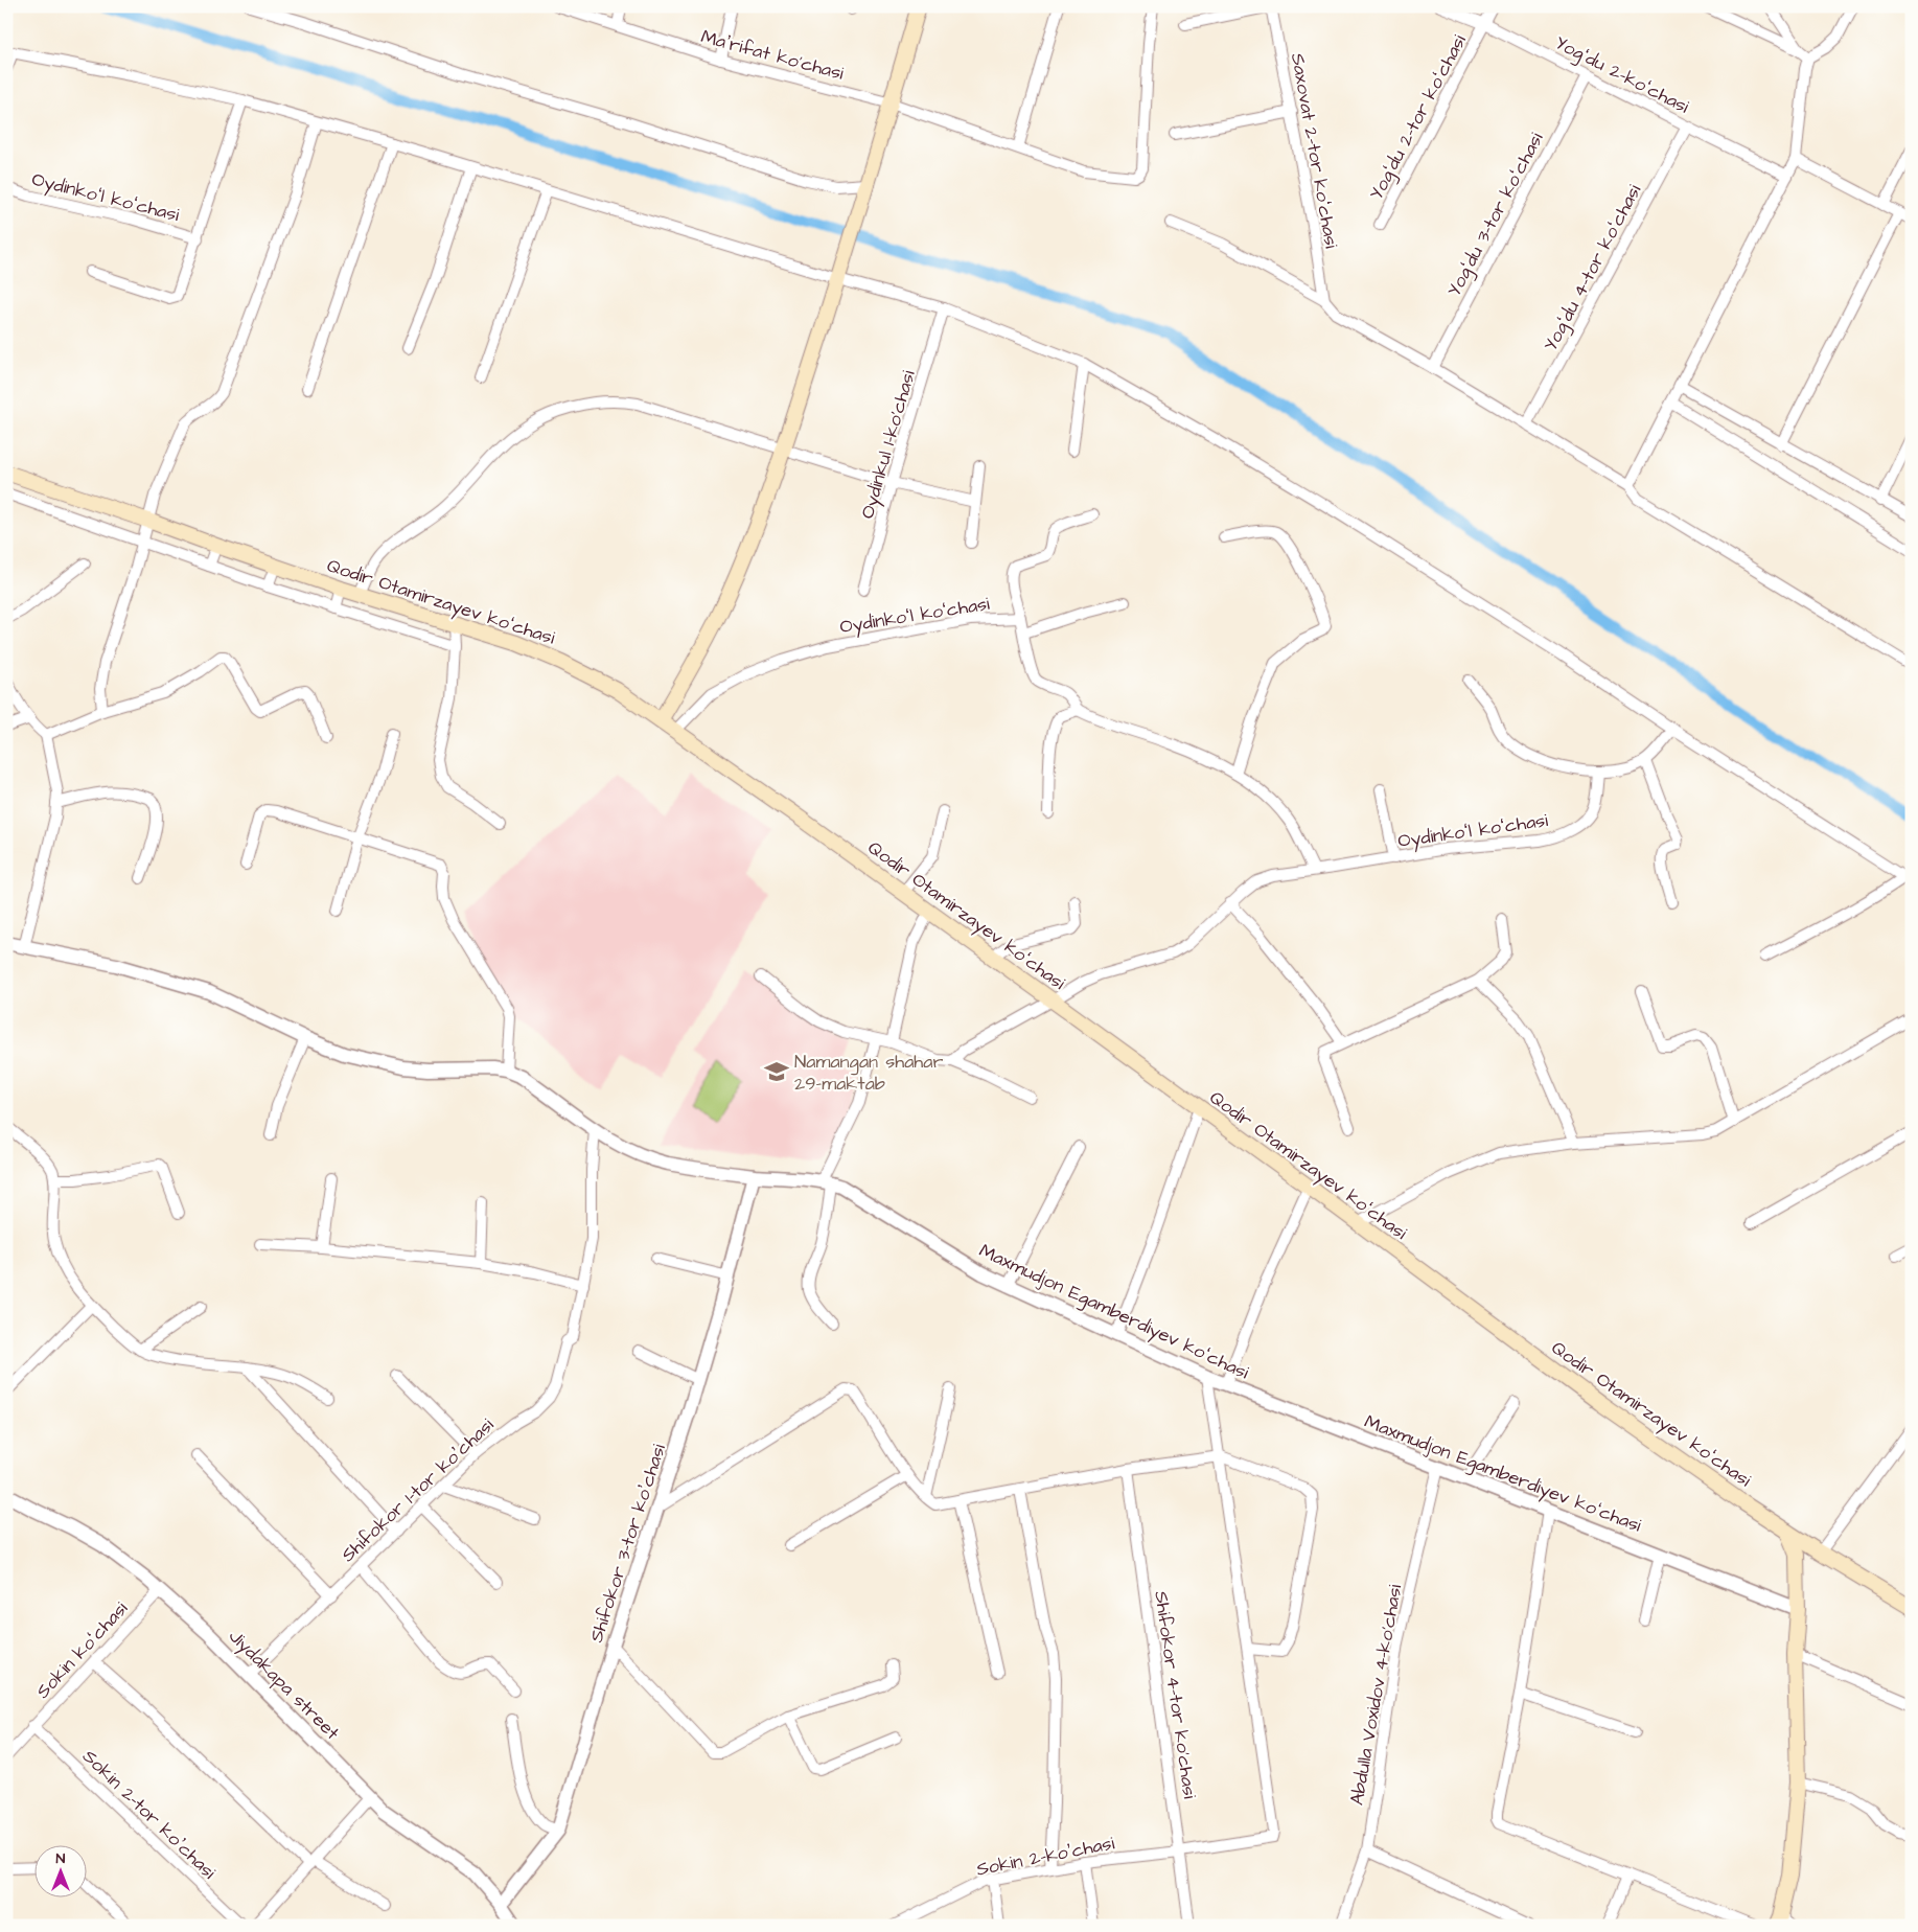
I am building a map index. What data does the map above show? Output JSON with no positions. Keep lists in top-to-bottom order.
{
  "streets": {
    "main road": ["Qodir Otamirzayev koʻchasi"],
    "street": [
      "Maʼrifat ko'chasi",
      "Yogʻdu 2-koʻchasi",
      "Yogʻdu 2-tor koʻchasi",
      "Saxovat 2-tor koʻchasi",
      "Oydinkoʻl koʻchasi",
      "Yogʻdu 3-tor koʻchasi",
      "Yogʻdu 4-tor koʻchasi",
      "Oydinkul 1-ko'chasi",
      "Maxmudjon Egamberdiyev koʻchasi",
      "Shifokor 1-tor koʼchasi",
      "Shifokor 3-tor koʼchasi",
      "Sokin koʻchasi",
      "Jiydakapa street",
      "Shifokor 4-tor ko'chasi",
      "Abdulla Voxidov 4-ko'chasi",
      "Sokin 2-tor koʼchasi",
      "Sokin 2-koʼchasi"
    ]
  },
  "crossings": [
    ["Yogʻdu 2-koʻchasi", "Yogʻdu 2-tor koʻchasi"],
    ["Yogʻdu 2-koʻchasi", "Yogʻdu 3-tor koʻchasi"],
    ["Yogʻdu 2-koʻchasi", "Yogʻdu 4-tor koʻchasi"],
    ["Oydinkoʻl koʻchasi", "Qodir Otamirzayev koʻchasi"],
    ["Maxmudjon Egamberdiyev koʻchasi", "Shifokor 1-tor koʼchasi"],
    ["Maxmudjon Egamberdiyev koʻchasi", "Shifokor 3-tor koʼchasi"],
    ["Maxmudjon Egamberdiyev koʻchasi", "Abdulla Voxidov 4-ko'chasi"],
    ["Shifokor 1-tor koʼchasi", "Jiydakapa street"],
    ["Shifokor 3-tor koʼchasi", "Jiydakapa street"],
    ["Sokin koʻchasi", "Jiydakapa street"],
    ["Sokin koʻchasi", "Sokin 2-tor koʼchasi"],
    ["Shifokor 4-tor ko'chasi", "Sokin 2-koʼchasi"]
  ],
  "places": {
    "school or university": ["Namangan shahar 29-maktab"]
  },
  "north": "top"
}
